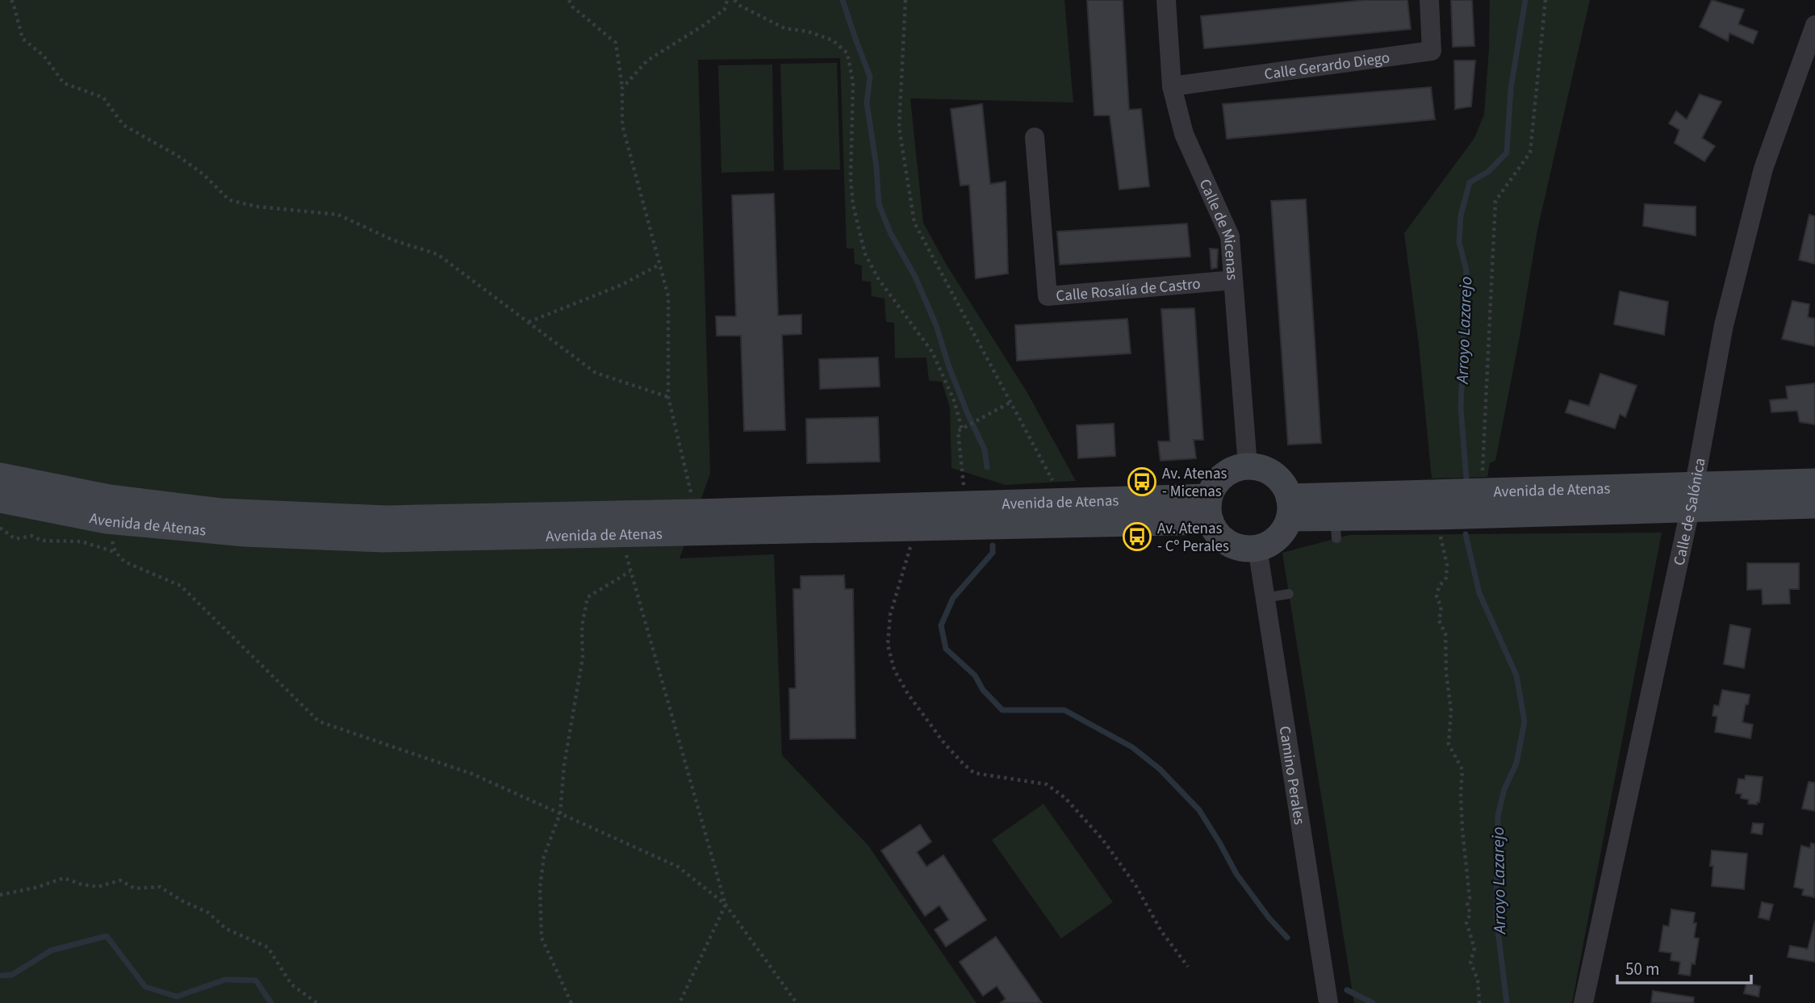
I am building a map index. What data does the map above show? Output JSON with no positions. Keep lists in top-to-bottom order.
{
  "streets": {
    "main road": ["Avenida de Atenas"],
    "street": [
      "Calle Gerardo Diego",
      "Calle de Micenas",
      "Calle Rosalía de Castro",
      "Calle de Salónica",
      "Camino Perales"
    ]
  },
  "crossings": [
    ["Calle Gerardo Diego", "Calle de Micenas"],
    ["Calle de Micenas", "Calle Rosalía de Castro"],
    ["Calle de Micenas", "Avenida de Atenas"],
    ["Calle de Micenas", "Camino Perales"],
    ["Avenida de Atenas", "Calle de Salónica"],
    ["Avenida de Atenas", "Camino Perales"]
  ],
  "water": ["Arroyo Lazarejo"],
  "places": {
    "bus stop": ["Av. Atenas - Micenas", "Av. Atenas - Cº Perales"]
  },
  "scale_bar": "50 m"
}
